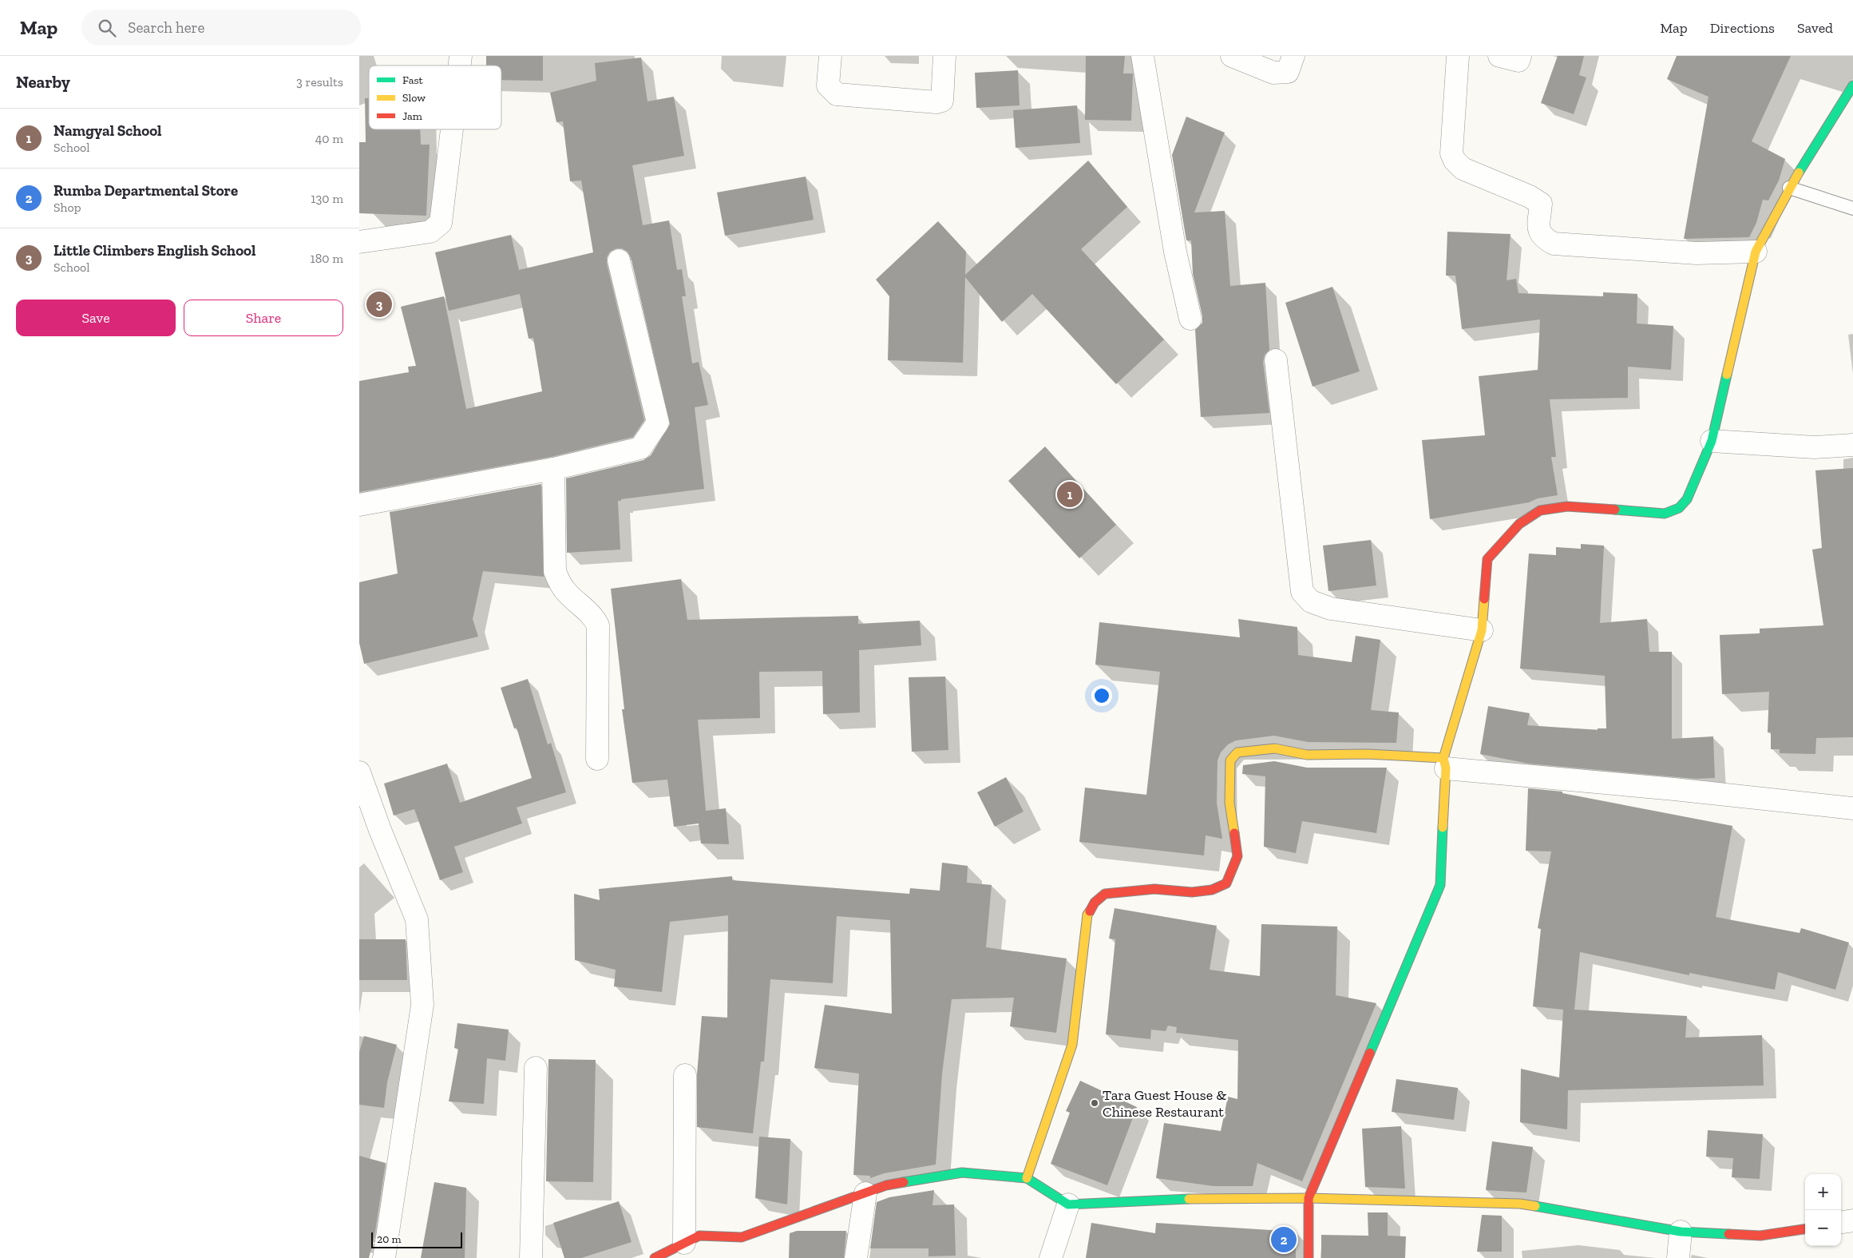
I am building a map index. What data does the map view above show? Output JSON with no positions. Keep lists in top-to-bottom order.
{
  "places": ["Tara Guest House & Chinese Restaurant"],
  "legend": ["Fast", "Slow", "Jam"],
  "scale_bar": "20 m",
  "page": {
    "header": "Map",
    "search": "Search here",
    "nav": ["Map", "Directions", "Saved"],
    "heading": ["Nearby", "3 results"],
    "list": [
      {
        "mark": "1",
        "name": "Namgyal School",
        "note": "School",
        "value": "40 m"
      },
      {
        "mark": "2",
        "name": "Rumba Departmental Store",
        "note": "Shop",
        "value": "130 m"
      },
      {
        "mark": "3",
        "name": "Little Climbers English School",
        "note": "School",
        "value": "180 m"
      }
    ],
    "buttons": ["Save", "Share"],
    "pins": ["3", "1", "2"],
    "map_buttons": ["+", "−"],
    "scale": "20 m"
  }
}
